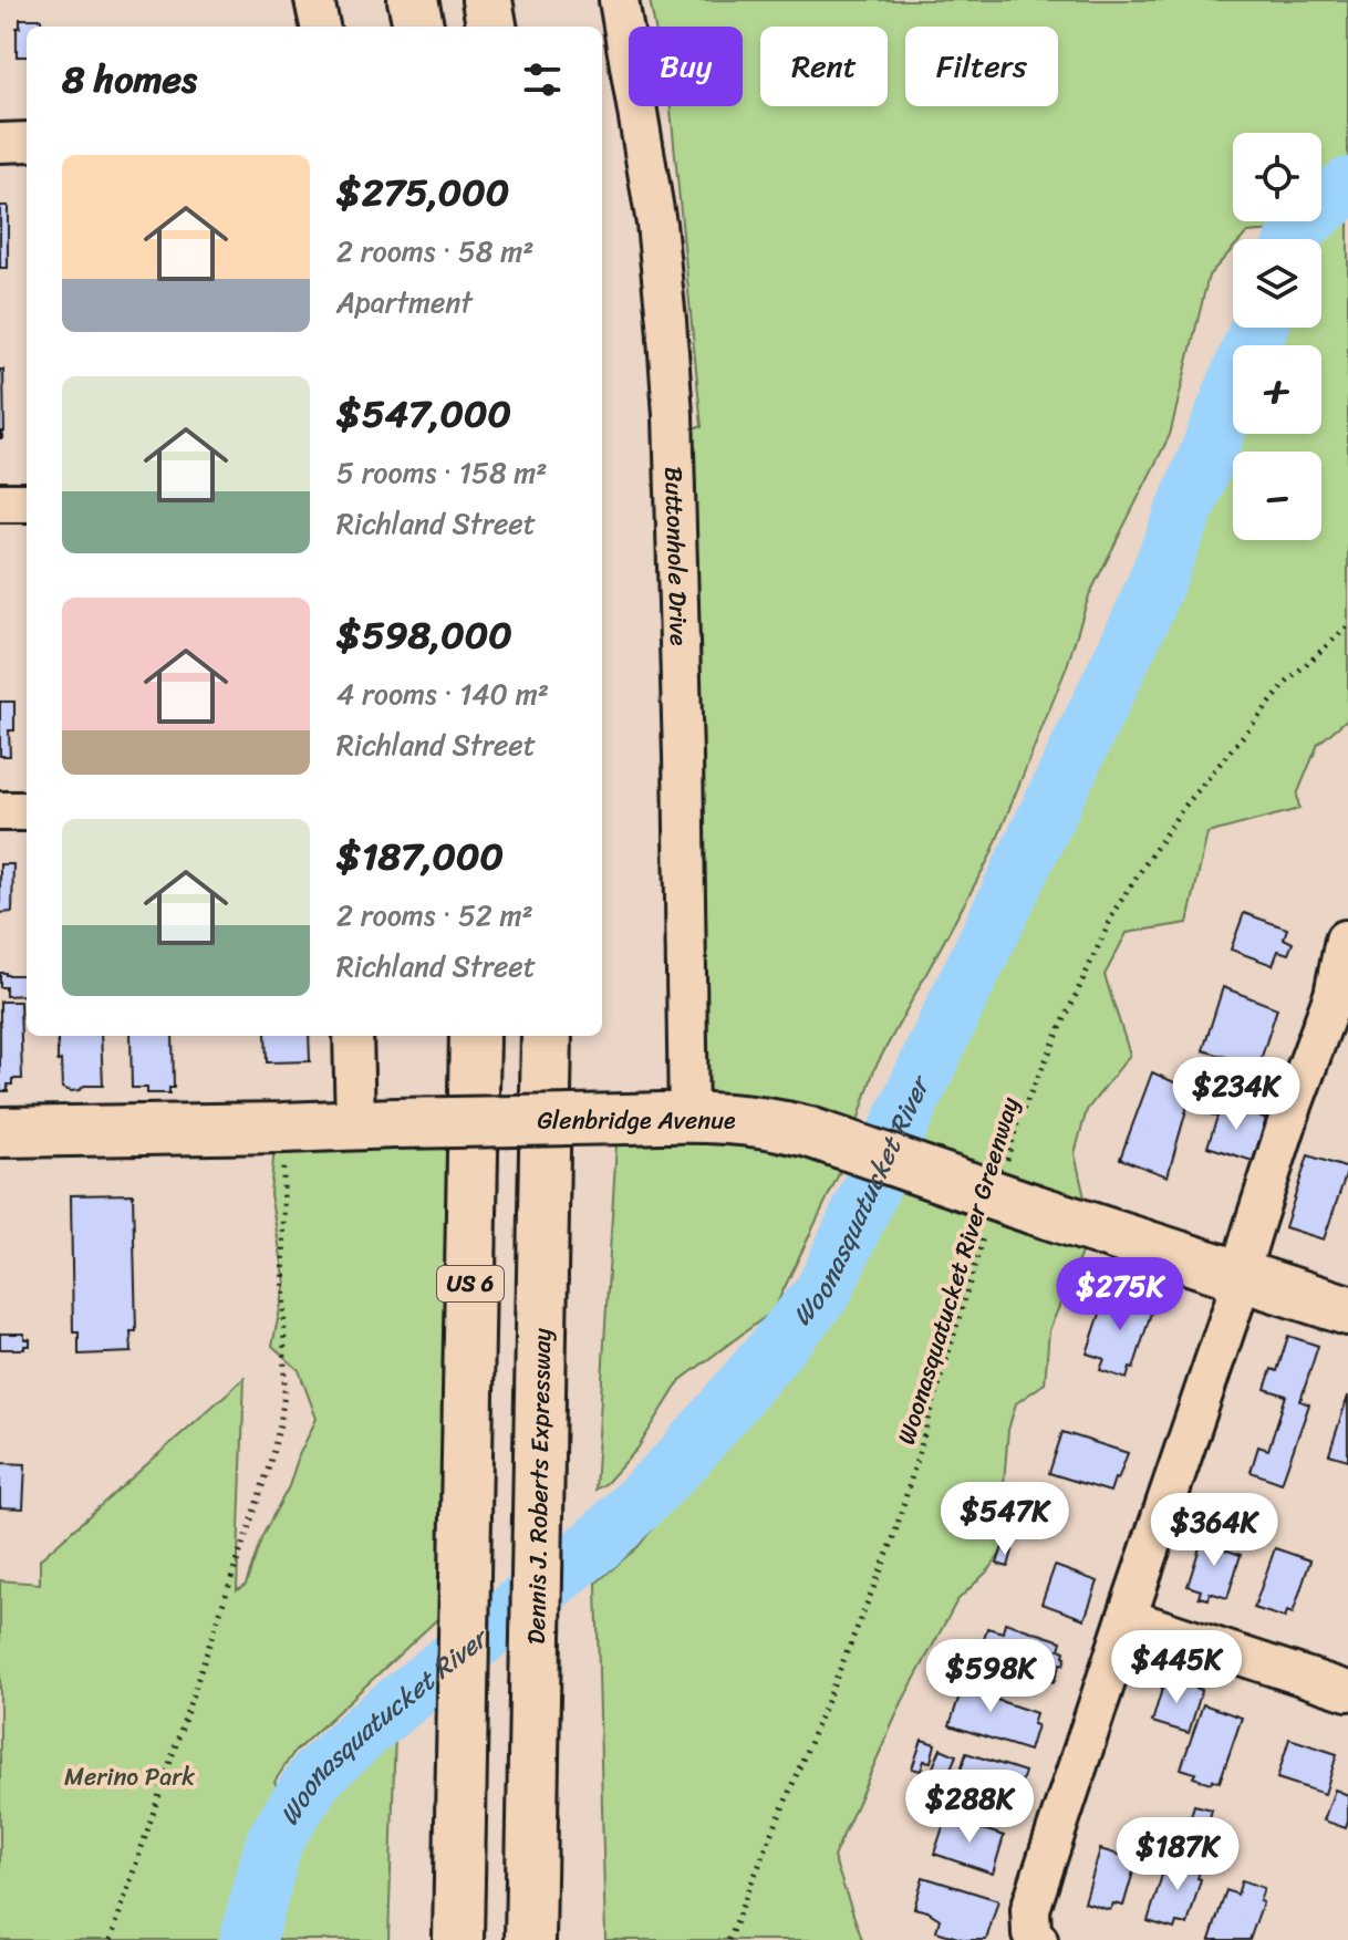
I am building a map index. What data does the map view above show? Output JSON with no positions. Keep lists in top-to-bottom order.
{
  "streets": {
    "main road": ["Glenbridge Avenue", "US 6", "Dennis J. Roberts Expressway"],
    "street": ["Buttonhole Drive"],
    "path": ["Woonasquatucket River Greenway"]
  },
  "crossings": [
    ["Buttonhole Drive", "Glenbridge Avenue"]
  ],
  "water": ["Woonasquatucket River"],
  "parks": ["Merino Park"],
  "page": {
    "chip": ["Buy", "Rent", "Filters"],
    "heading": "8 homes",
    "map_buttons": ["+", "−"],
    "list": [
      {
        "name": "$275,000",
        "note": "2 rooms · 58 m² · Apartment"
      },
      {
        "name": "$547,000",
        "note": "5 rooms · 158 m² · Richland Street"
      },
      {
        "name": "$598,000",
        "note": "4 rooms · 140 m² · Richland Street"
      },
      {
        "name": "$187,000",
        "note": "2 rooms · 52 m² · Richland Street"
      }
    ],
    "price": [
      "$234K",
      "$275K",
      "$547K",
      "$364K",
      "$445K",
      "$598K",
      "$288K",
      "$187K"
    ]
  }
}
